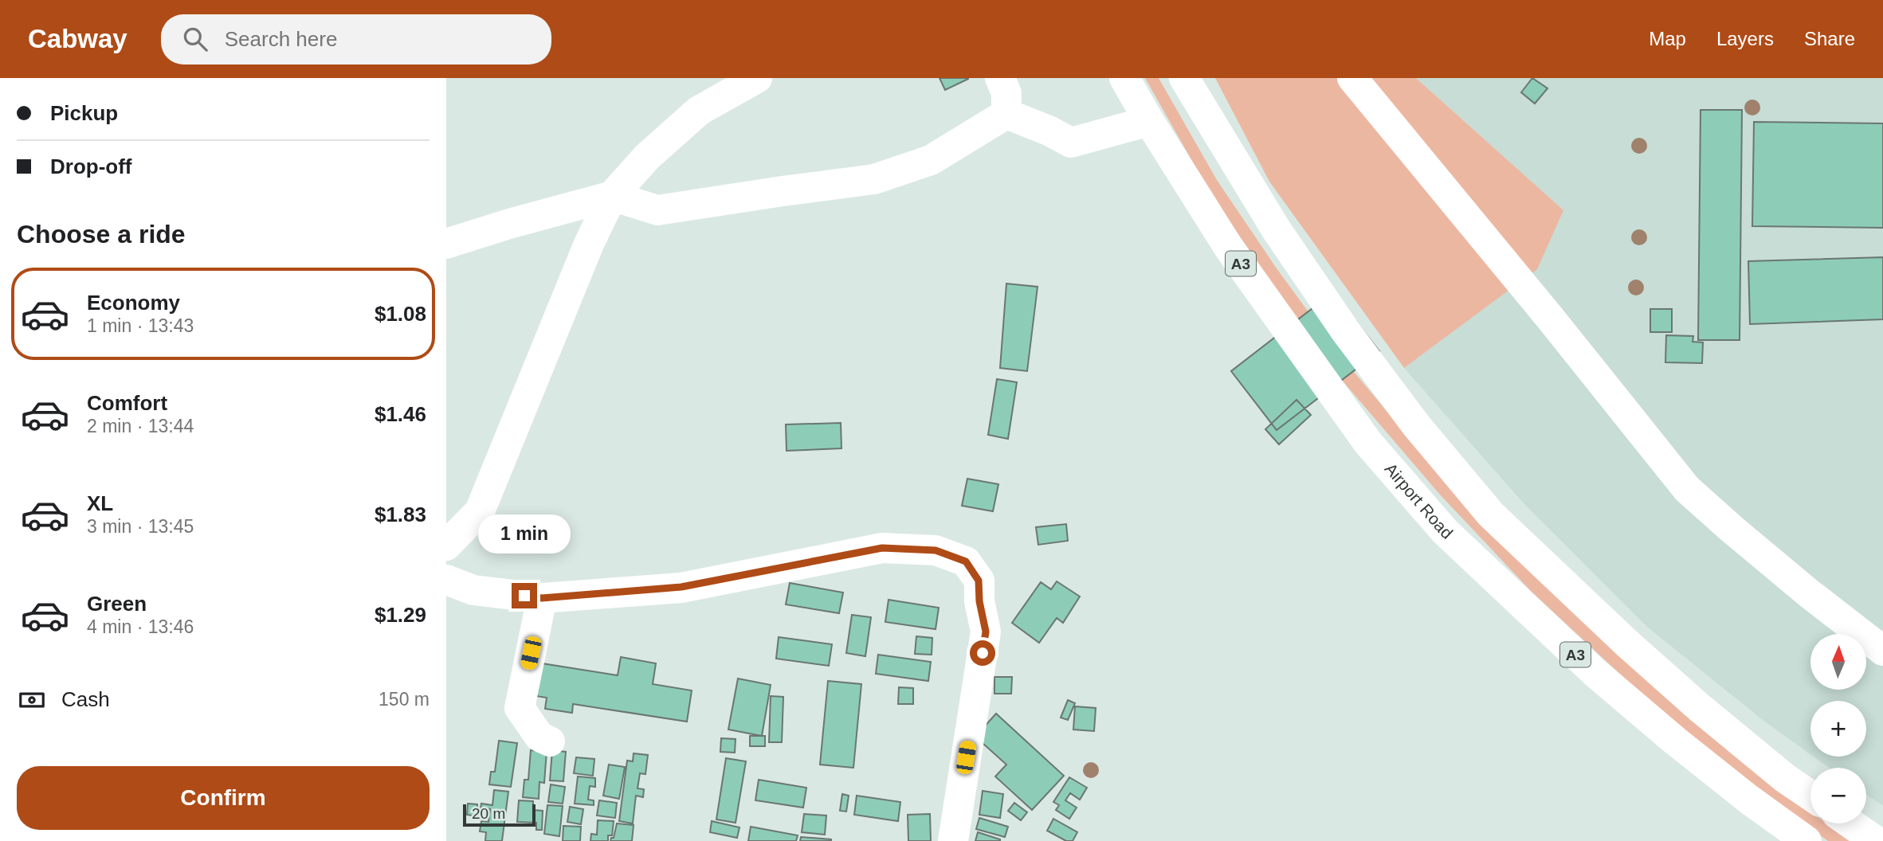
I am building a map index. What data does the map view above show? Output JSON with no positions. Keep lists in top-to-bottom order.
{
  "streets": {
    "main road": ["A3", "Airport Road"]
  },
  "scale_bar": "20 m",
  "north": "top",
  "page": {
    "header": "Cabway",
    "search": "Search here",
    "nav": ["Map", "Layers", "Share"],
    "banner": ["Pickup", "Drop-off"],
    "heading": "Choose a ride",
    "list": [
      {
        "name": "Economy",
        "note": "1 min · 13:43",
        "value": "$1.08"
      },
      {
        "name": "Comfort",
        "note": "2 min · 13:44",
        "value": "$1.46"
      },
      {
        "name": "XL",
        "note": "3 min · 13:45",
        "value": "$1.83"
      },
      {
        "name": "Green",
        "note": "4 min · 13:46",
        "value": "$1.29"
      }
    ],
    "bubble": "1 min",
    "map_buttons": ["+", "−"],
    "pay": ["Cash", "150 m"],
    "buttons": "Confirm",
    "scale": "20 m"
  }
}
